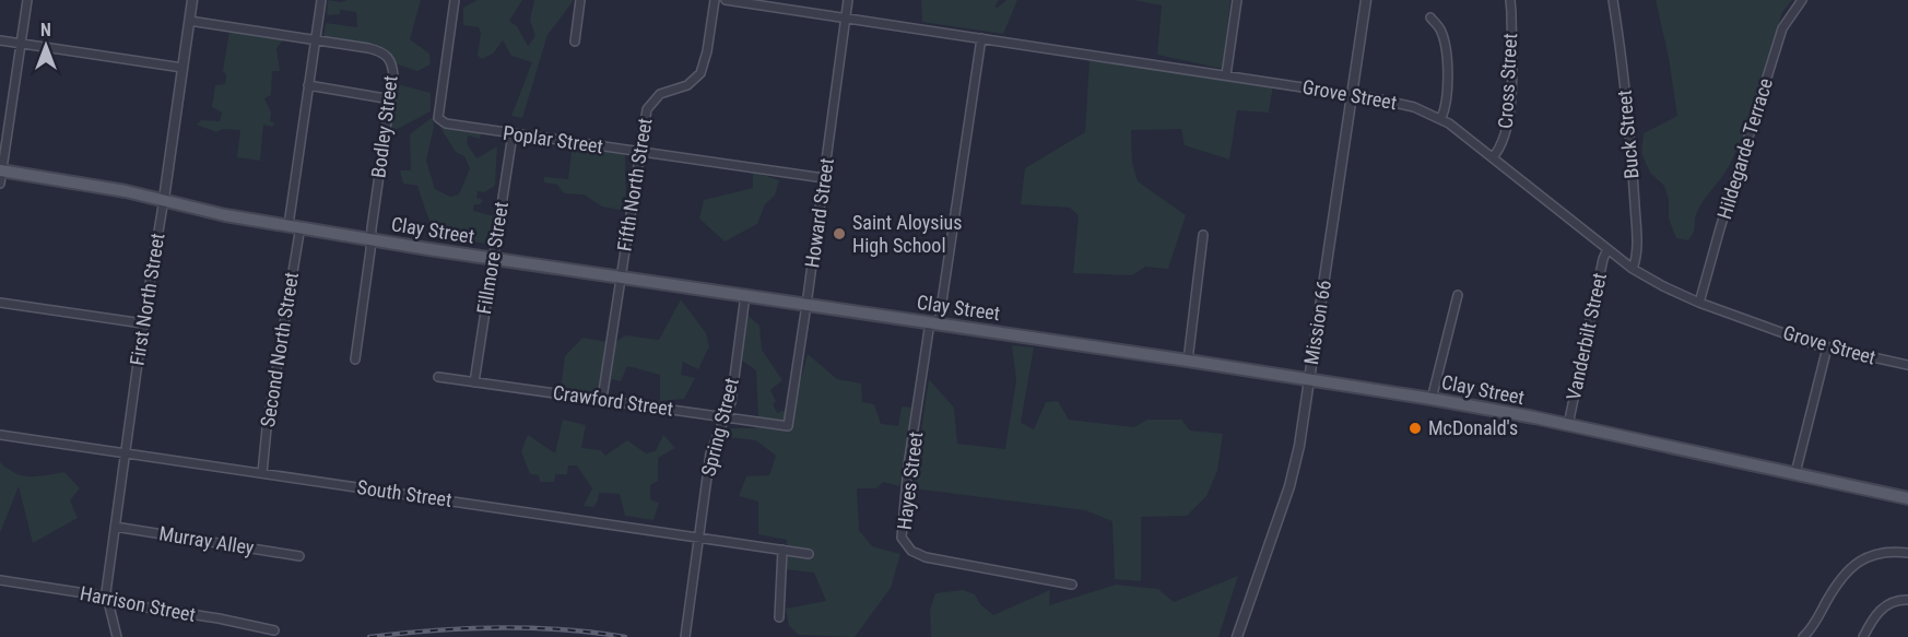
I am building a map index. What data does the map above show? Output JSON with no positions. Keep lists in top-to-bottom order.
{
  "streets": {
    "main road": ["Clay Street"],
    "street": [
      "Cross Street",
      "Grove Street",
      "Bodley Street",
      "Buck Street",
      "Poplar Street",
      "Hildegarde Terrace",
      "Fifth North Street",
      "Howard Street",
      "Fillmore Street",
      "First North Street",
      "Mission 66",
      "Vanderbilt Street",
      "Second North Street",
      "Crawford Street",
      "Spring Street",
      "Hayes Street",
      "South Street",
      "Murray Alley",
      "Harrison Street"
    ]
  },
  "crossings": [
    ["Cross Street", "Grove Street"],
    ["Grove Street", "Buck Street"],
    ["Grove Street", "Hildegarde Terrace"],
    ["Grove Street", "Howard Street"],
    ["Grove Street", "Mission 66"],
    ["Grove Street", "Vanderbilt Street"],
    ["Grove Street", "Hayes Street"],
    ["Bodley Street", "Clay Street"],
    ["Bodley Street", "First North Street"],
    ["Bodley Street", "Second North Street"],
    ["Poplar Street", "Fifth North Street"],
    ["Poplar Street", "Howard Street"],
    ["Poplar Street", "Fillmore Street"],
    ["Fifth North Street", "Clay Street"],
    ["Fifth North Street", "Crawford Street"],
    ["Howard Street", "Clay Street"],
    ["Howard Street", "Crawford Street"],
    ["Clay Street", "Fillmore Street"],
    ["Clay Street", "First North Street"],
    ["Clay Street", "Mission 66"],
    ["Clay Street", "Vanderbilt Street"],
    ["Clay Street", "Second North Street"],
    ["Clay Street", "Spring Street"],
    ["Clay Street", "Hayes Street"],
    ["Fillmore Street", "Crawford Street"],
    ["First North Street", "South Street"],
    ["First North Street", "Murray Alley"],
    ["First North Street", "Harrison Street"],
    ["Second North Street", "South Street"],
    ["Crawford Street", "Spring Street"],
    ["Spring Street", "South Street"]
  ],
  "places": ["Saint Aloysius High School", "McDonald's"],
  "north": "top"
}
